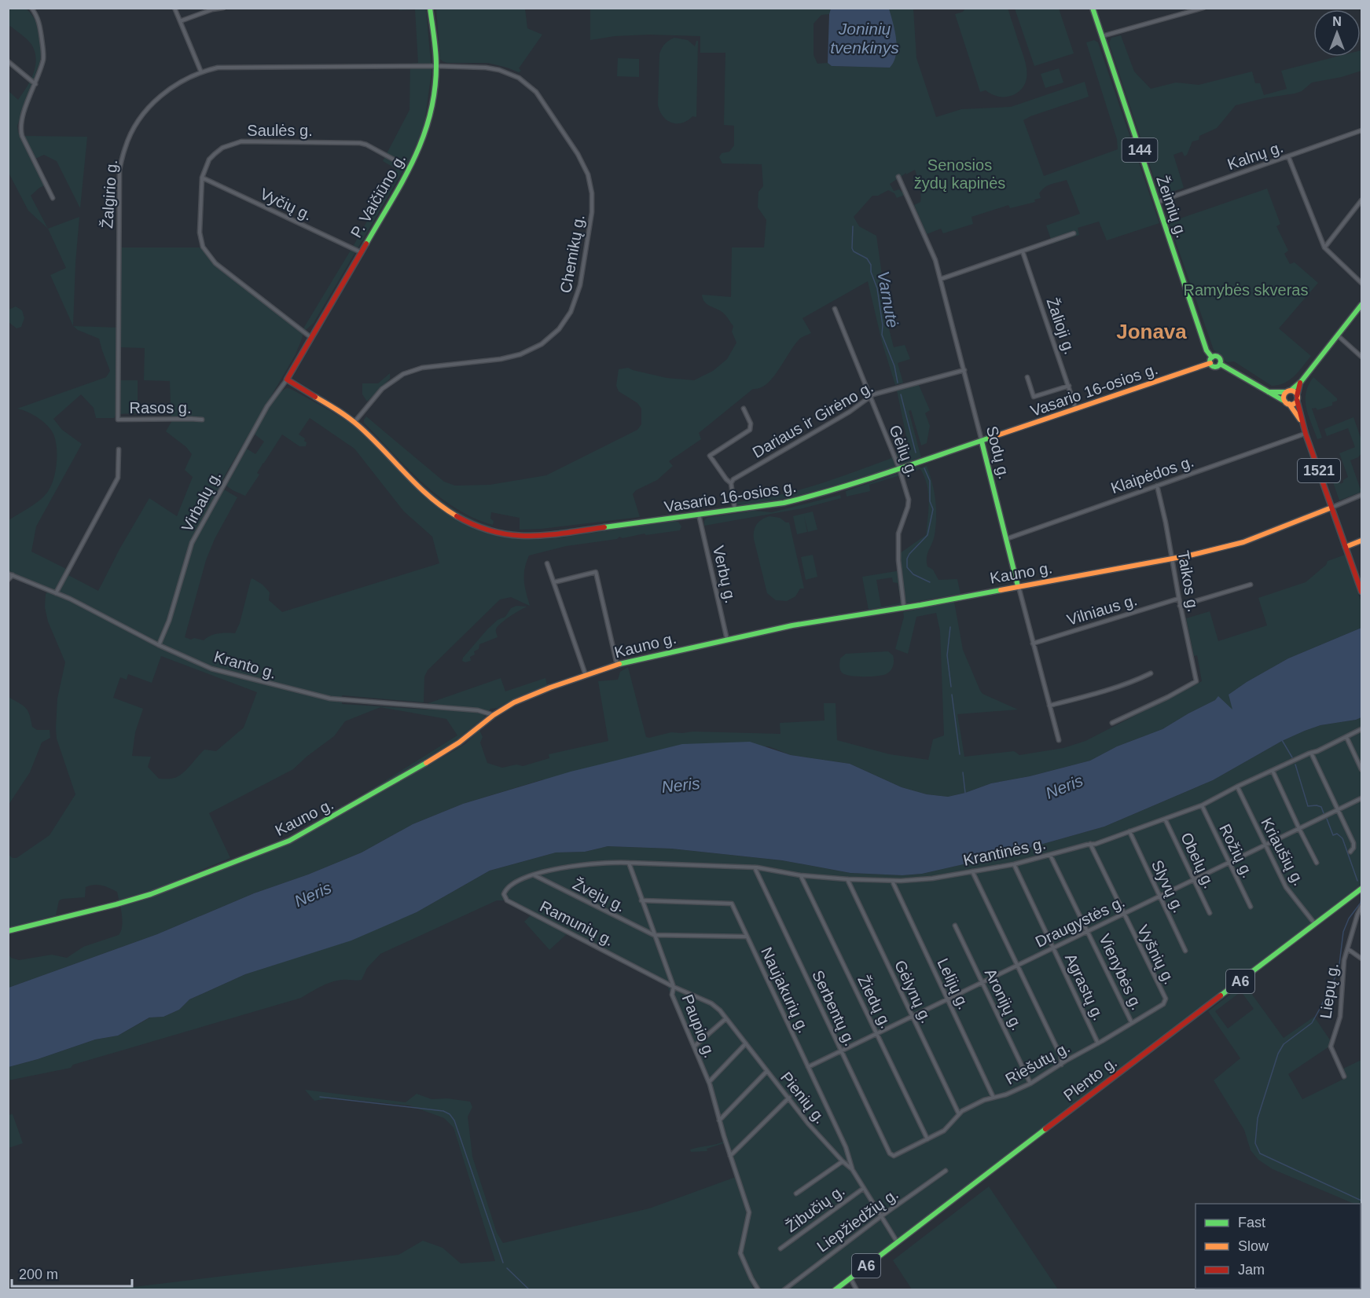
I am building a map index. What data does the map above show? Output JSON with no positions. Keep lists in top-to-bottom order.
{
  "streets": {
    "main road": [
      "144",
      "P. Vaičiūno g.",
      "Žeimių g.",
      "Vasario 16-osios g.",
      "Sodų g.",
      "1521",
      "Kauno g.",
      "A6",
      "Plento g."
    ],
    "street": [
      "Saulės g.",
      "Kalnų g.",
      "Žalgirio g.",
      "Vyčių g.",
      "Chemikų g.",
      "Žalioji g.",
      "Rasos g.",
      "Dariaus ir Girėno g.",
      "Gėlių g.",
      "Klaipėdos g.",
      "Virbalų g.",
      "Verbų g.",
      "Taikos g.",
      "Vilniaus g.",
      "Kranto g.",
      "Rožių g.",
      "Krantinės g.",
      "Kriaušių g.",
      "Obelų g.",
      "Slyvų g.",
      "Žvejų g.",
      "Draugystės g.",
      "Ramunių g.",
      "Vyšnių g.",
      "Vienybės g.",
      "Lelijų g.",
      "Agrastų g.",
      "Naujakurių g.",
      "Liepų g.",
      "Gėlynų g.",
      "Aronijų g.",
      "Žiedų g.",
      "Serbentų g.",
      "Paupio g.",
      "Riešutų g.",
      "Pienių g.",
      "Žibučių g.",
      "Liepžiedžių g."
    ]
  },
  "crossings": [
    ["Saulės g.", "P. Vaičiūno g."],
    ["Saulės g.", "Vyčių g."],
    ["144", "Žeimių g."],
    ["144", "Vasario 16-osios g."],
    ["144", "1521"],
    ["Kalnų g.", "Žeimių g."],
    ["Žalgirio g.", "P. Vaičiūno g."],
    ["Žalgirio g.", "Chemikų g."],
    ["Žalgirio g.", "Rasos g."],
    ["P. Vaičiūno g.", "Vyčių g."],
    ["P. Vaičiūno g.", "Chemikų g."],
    ["P. Vaičiūno g.", "Vasario 16-osios g."],
    ["P. Vaičiūno g.", "Virbalų g."],
    ["Žeimių g.", "Vasario 16-osios g."],
    ["Chemikų g.", "Vasario 16-osios g."],
    ["Žalioji g.", "Vasario 16-osios g."],
    ["Vasario 16-osios g.", "Gėlių g."],
    ["Vasario 16-osios g.", "Sodų g."],
    ["Vasario 16-osios g.", "Virbalų g."],
    ["Vasario 16-osios g.", "Verbų g."],
    ["Dariaus ir Girėno g.", "Gėlių g."],
    ["Dariaus ir Girėno g.", "Sodų g."],
    ["Gėlių g.", "Kauno g."],
    ["Sodų g.", "Klaipėdos g."],
    ["Sodų g.", "Kauno g."],
    ["Sodų g.", "Vilniaus g."],
    ["1521", "Klaipėdos g."],
    ["1521", "Kauno g."],
    ["Klaipėdos g.", "Taikos g."],
    ["Virbalų g.", "Kranto g."],
    ["Kauno g.", "Verbų g."],
    ["Kauno g.", "Taikos g."],
    ["Kauno g.", "Kranto g."],
    ["Taikos g.", "Vilniaus g."],
    ["Rožių g.", "Krantinės g."],
    ["Rožių g.", "Draugystės g."],
    ["Krantinės g.", "Kriaušių g."],
    ["Krantinės g.", "Obelų g."],
    ["Krantinės g.", "Slyvų g."],
    ["Krantinės g.", "Vyšnių g."],
    ["Krantinės g.", "Vienybės g."],
    ["Krantinės g.", "Lelijų g."],
    ["Krantinės g.", "Agrastų g."],
    ["Krantinės g.", "Gėlynų g."],
    ["Krantinės g.", "Žiedų g."],
    ["Krantinės g.", "Serbentų g."],
    ["Krantinės g.", "Paupio g."],
    ["Kriaušių g.", "Draugystės g."],
    ["Kriaušių g.", "Plento g."],
    ["Obelų g.", "Draugystės g."],
    ["Slyvų g.", "Draugystės g."],
    ["Žvejų g.", "Ramunių g."],
    ["Žvejų g.", "Paupio g."],
    ["Draugystės g.", "Vyšnių g."],
    ["Draugystės g.", "Vienybės g."],
    ["Draugystės g.", "Lelijų g."],
    ["Draugystės g.", "Agrastų g."],
    ["Draugystės g.", "Naujakurių g."],
    ["Draugystės g.", "Gėlynų g."],
    ["Draugystės g.", "Aronijų g."],
    ["Draugystės g.", "Žiedų g."],
    ["Draugystės g.", "Serbentų g."],
    ["Ramunių g.", "Paupio g."],
    ["Ramunių g.", "Pienių g."],
    ["Vyšnių g.", "Riešutų g."],
    ["Vienybės g.", "Riešutų g."],
    ["Lelijų g.", "Riešutų g."],
    ["Agrastų g.", "Riešutų g."],
    ["Naujakurių g.", "Paupio g."],
    ["Naujakurių g.", "Pienių g."],
    ["Gėlynų g.", "Riešutų g."],
    ["Aronijų g.", "Riešutų g."],
    ["Žiedų g.", "Riešutų g."],
    ["Serbentų g.", "Riešutų g."],
    ["Paupio g.", "Pienių g."],
    ["Plento g.", "Pienių g."],
    ["Pienių g.", "Žibučių g."],
    ["Pienių g.", "Liepžiedžių g."]
  ],
  "districts": ["Jonava"],
  "water": ["Joninių tvenkinys", "Varnutė", "Neris"],
  "parks": ["Senosios žydų kapinės", "Ramybės skveras"],
  "legend": ["Fast", "Slow", "Jam"],
  "scale_bar": "200 m",
  "north": "top"
}
